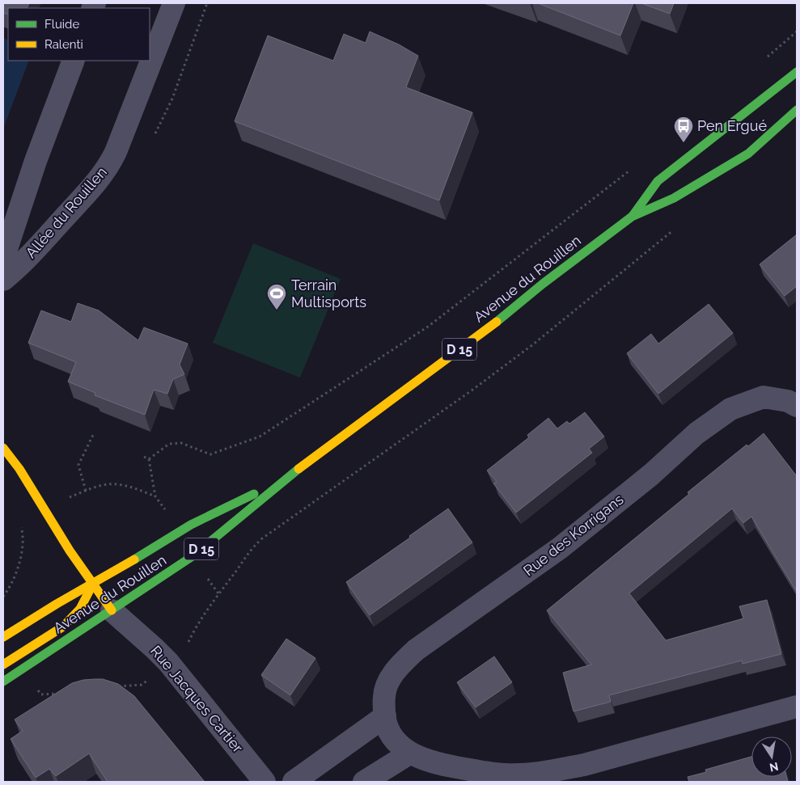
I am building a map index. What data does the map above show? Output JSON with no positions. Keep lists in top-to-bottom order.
{
  "streets": {
    "main road": ["Avenue du Rouillen", "D 15", "Rue Jacques Cartier"],
    "street": ["Allée du Rouillen", "Rue des Korrigans"]
  },
  "crossings": [
    ["Avenue du Rouillen", "Rue Jacques Cartier"]
  ],
  "places": {
    "bus stop": ["Pen Ergué"],
    "sports": ["Terrain Multisports"]
  },
  "legend": ["Fluide", "Ralenti"],
  "north": "bottom"
}
